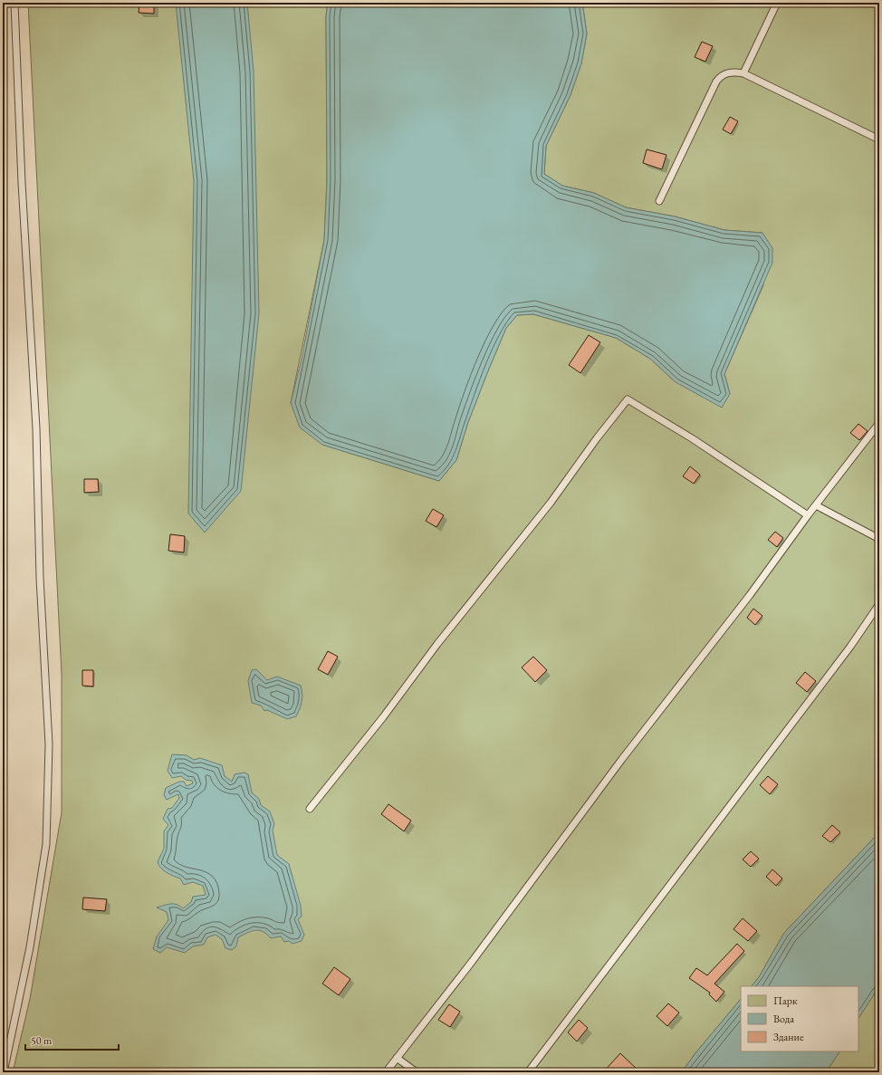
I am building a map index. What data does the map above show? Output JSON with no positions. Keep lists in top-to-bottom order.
{
  "legend": ["Парк", "Вода", "Здание"],
  "scale_bar": "50 m"
}
